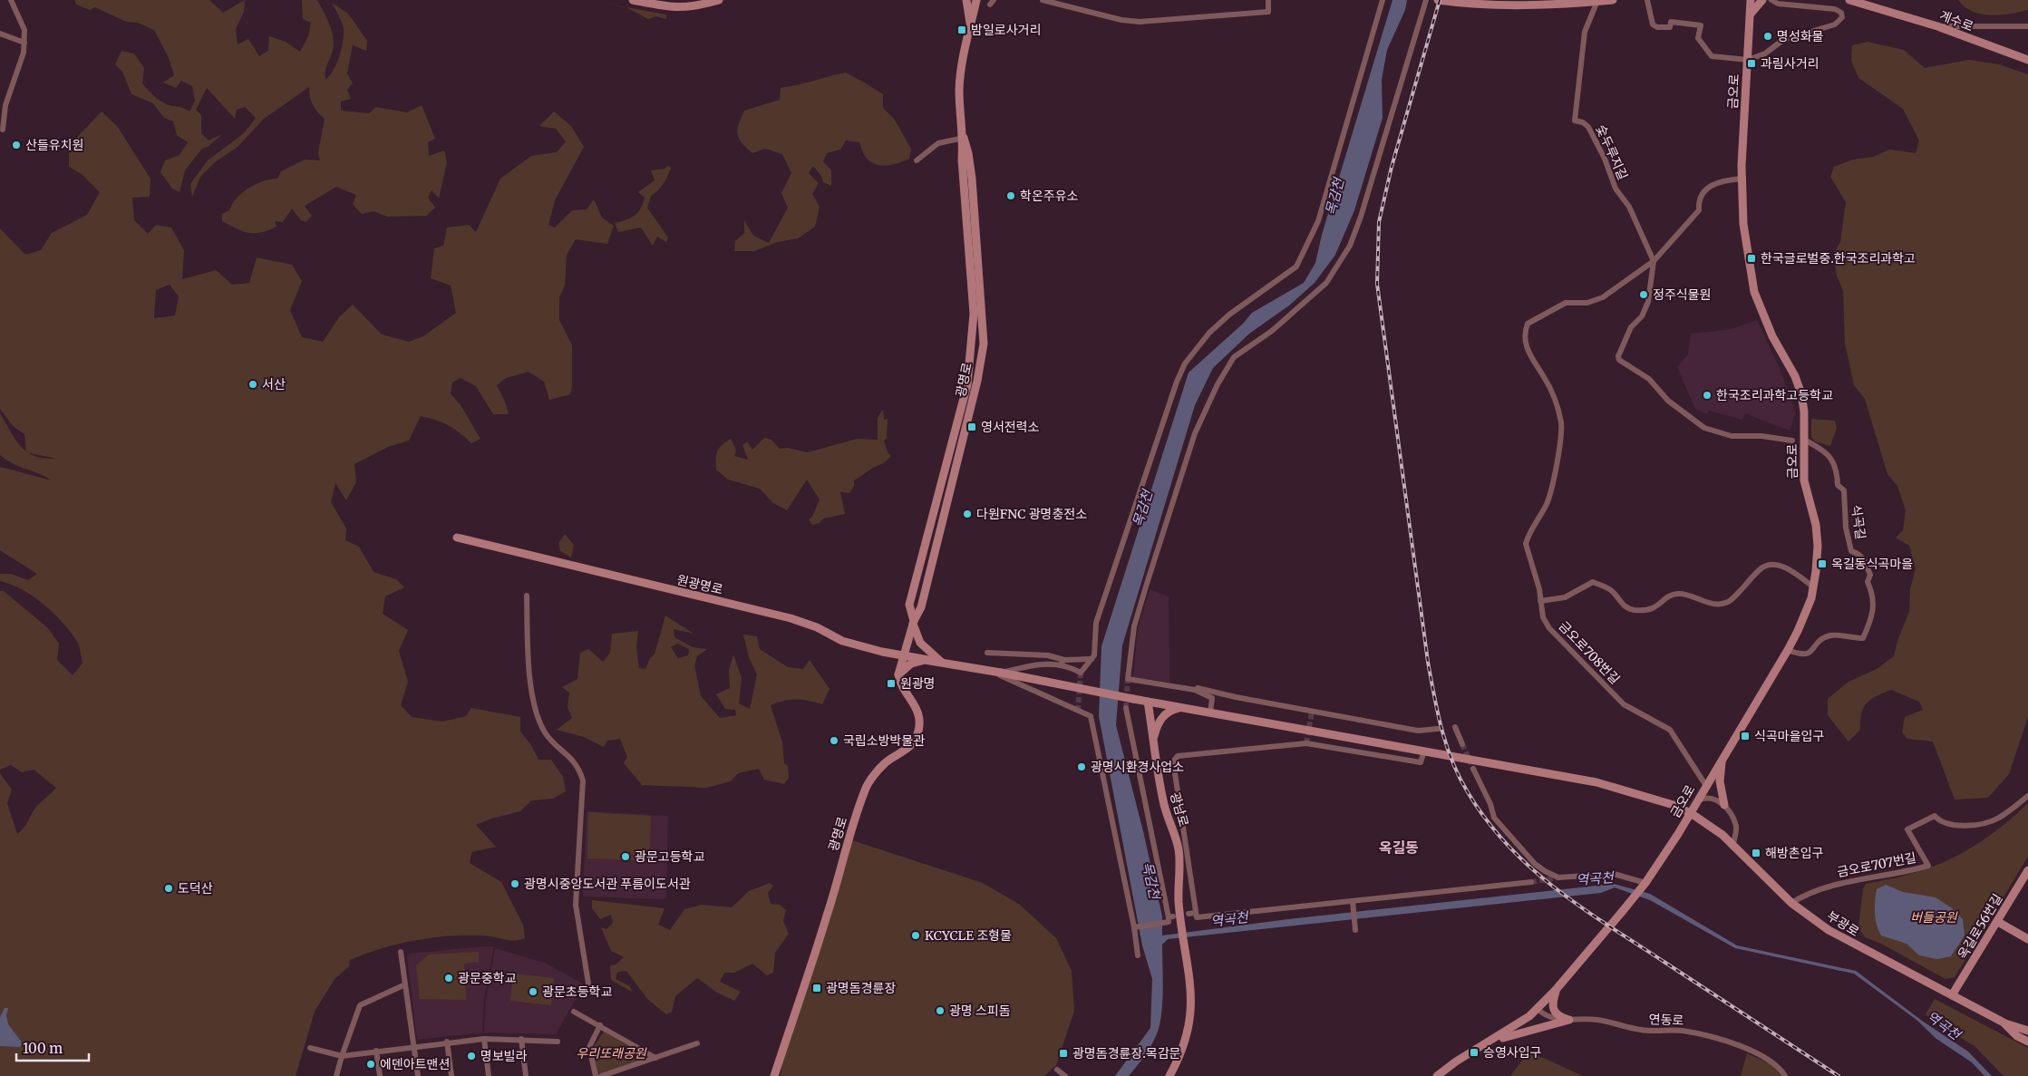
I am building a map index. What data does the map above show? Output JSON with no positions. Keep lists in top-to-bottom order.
{
  "streets": {
    "main road": [
      "계수로",
      "금오로",
      "광명로",
      "원광명로",
      "광남로",
      "부광로",
      "옥길로56번길"
    ],
    "street": [
      "숯두루지길",
      "식곡길",
      "금오로708번길",
      "금오로707번길",
      "연동로"
    ]
  },
  "crossings": [
    ["금오로", "식곡길"],
    ["금오로", "금오로708번길"],
    ["금오로", "부광로"],
    ["숯두루지길", "금오로708번길"],
    ["광명로", "원광명로"],
    ["원광명로", "광남로"],
    ["원광명로", "부광로"],
    ["금오로707번길", "부광로"],
    ["부광로", "옥길로56번길"]
  ],
  "districts": ["옥길동"],
  "water": ["목감천", "역곡천"],
  "parks": ["버들공원", "우리또래공원"],
  "places": {
    "transit": [
      "밤일로사거리",
      "과림사거리",
      "한국글로벌중.한국조리과학고",
      "영서전력소",
      "옥길동식곡마을",
      "원광명",
      "식곡마을입구",
      "해방촌입구",
      "광명돔경륜장",
      "승영사입구",
      "광명돔경륜장.목감문"
    ],
    "other": [
      "명성화물",
      "산들유치원",
      "학온주유소",
      "정주식물원",
      "서산",
      "한국조리과학고등학교",
      "다원FNC 광명충전소",
      "국립소방박물관",
      "광명시환경사업소",
      "광문고등학교",
      "광명시중앙도서관 푸름이도서관",
      "도덕산",
      "KCYCLE 조형물",
      "광문중학교",
      "광문초등학교",
      "광명 스피돔",
      "명보빌라",
      "에덴아트맨션"
    ]
  },
  "scale_bar": "100 m"
}
